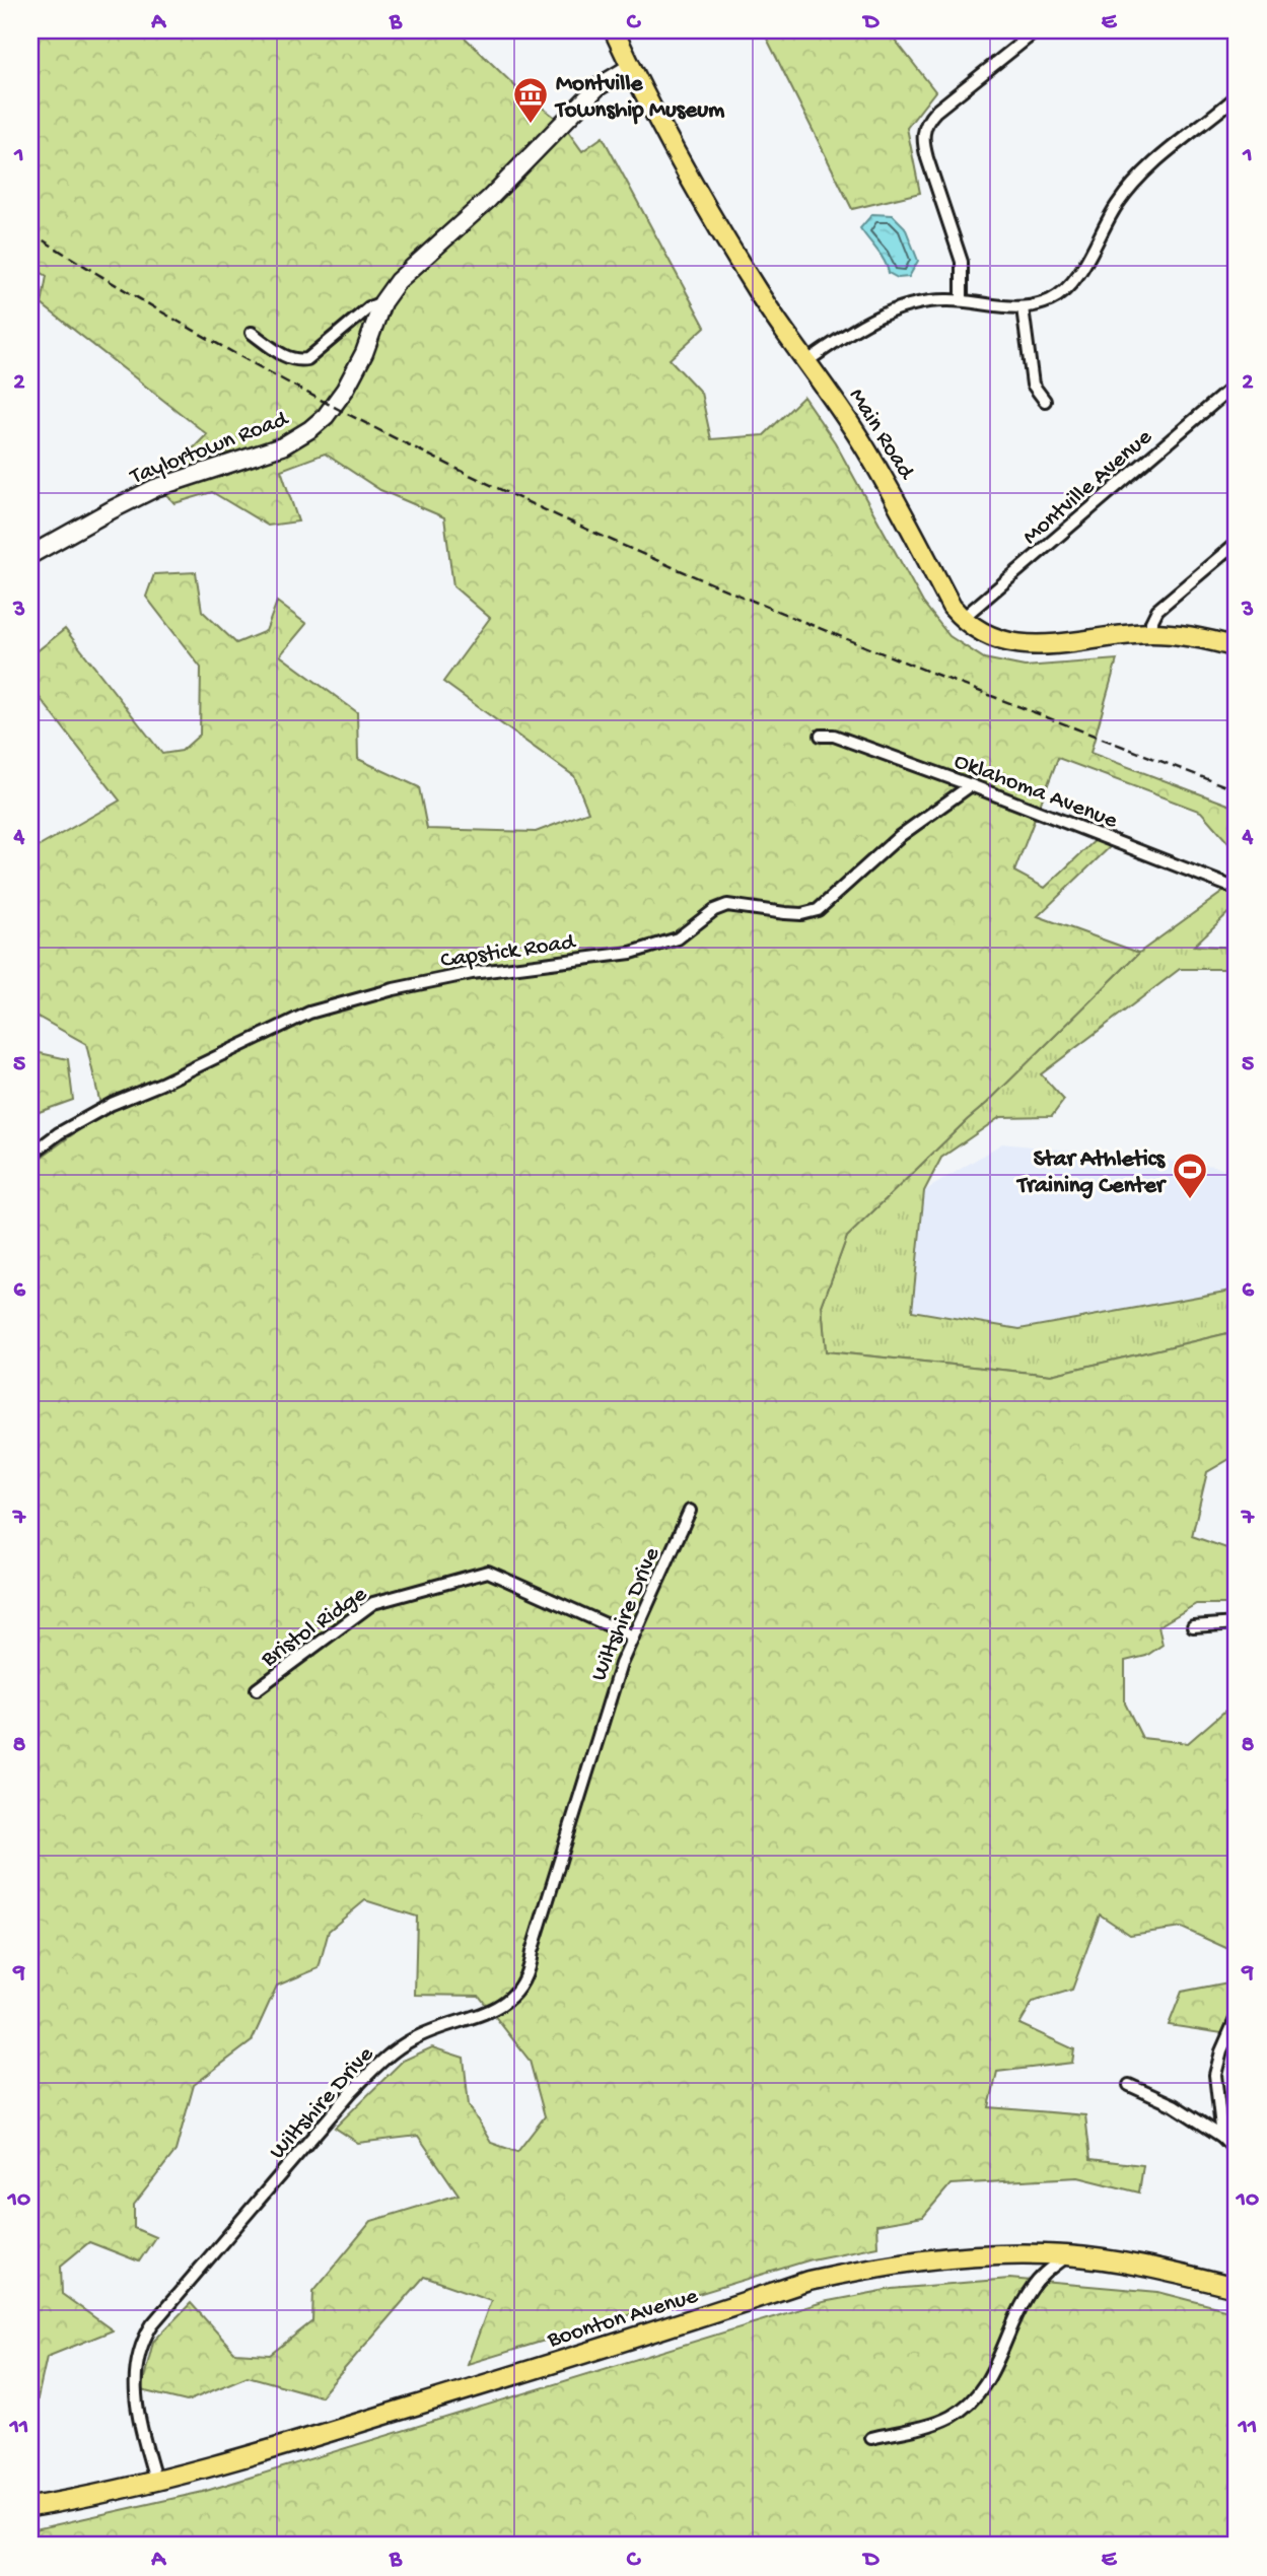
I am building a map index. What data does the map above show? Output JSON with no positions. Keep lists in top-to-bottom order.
{
  "streets": {
    "main road": ["Main Road", "Boonton Avenue"],
    "street": [
      "Taylortown Road",
      "Montville Avenue",
      "Oklahoma Avenue",
      "Capstick Road",
      "Wiltshire Drive",
      "Bristol Ridge"
    ]
  },
  "crossings": [
    ["Main Road", "Taylortown Road"],
    ["Main Road", "Montville Avenue"],
    ["Oklahoma Avenue", "Capstick Road"],
    ["Wiltshire Drive", "Bristol Ridge"],
    ["Wiltshire Drive", "Boonton Avenue"]
  ],
  "places": {
    "museum": ["Montville Township Museum"],
    "sports": ["Star Athletics Training Center"]
  },
  "grid": {
    "columns": [
      "A",
      "B",
      "C",
      "D",
      "E"
    ],
    "rows": [
      "1",
      "2",
      "3",
      "4",
      "5",
      "6",
      "7",
      "8",
      "9",
      "10",
      "11"
    ]
  }
}
